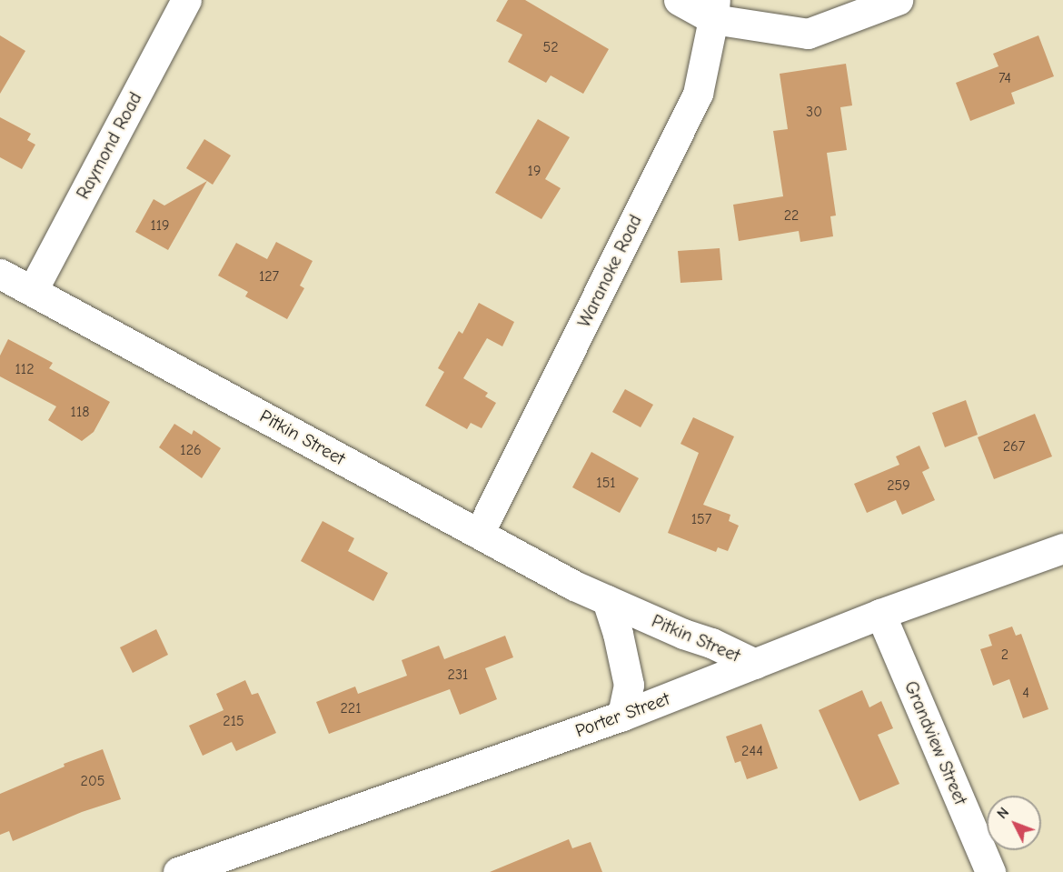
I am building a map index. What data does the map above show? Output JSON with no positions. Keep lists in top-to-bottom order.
{
  "streets": {
    "street": [
      "Raymond Road",
      "Waranoke Road",
      "Pitkin Street",
      "Porter Street",
      "Grandview Street"
    ]
  },
  "crossings": [
    ["Raymond Road", "Pitkin Street"],
    ["Waranoke Road", "Pitkin Street"],
    ["Pitkin Street", "Porter Street"],
    ["Porter Street", "Grandview Street"]
  ],
  "house_numbers": [
    "52",
    "74",
    "30",
    "19",
    "22",
    "119",
    "127",
    "112",
    "118",
    "267",
    "126",
    "151",
    "259",
    "157",
    "2",
    "231",
    "4",
    "221",
    "215",
    "244",
    "205"
  ],
  "north": "top left"
}
